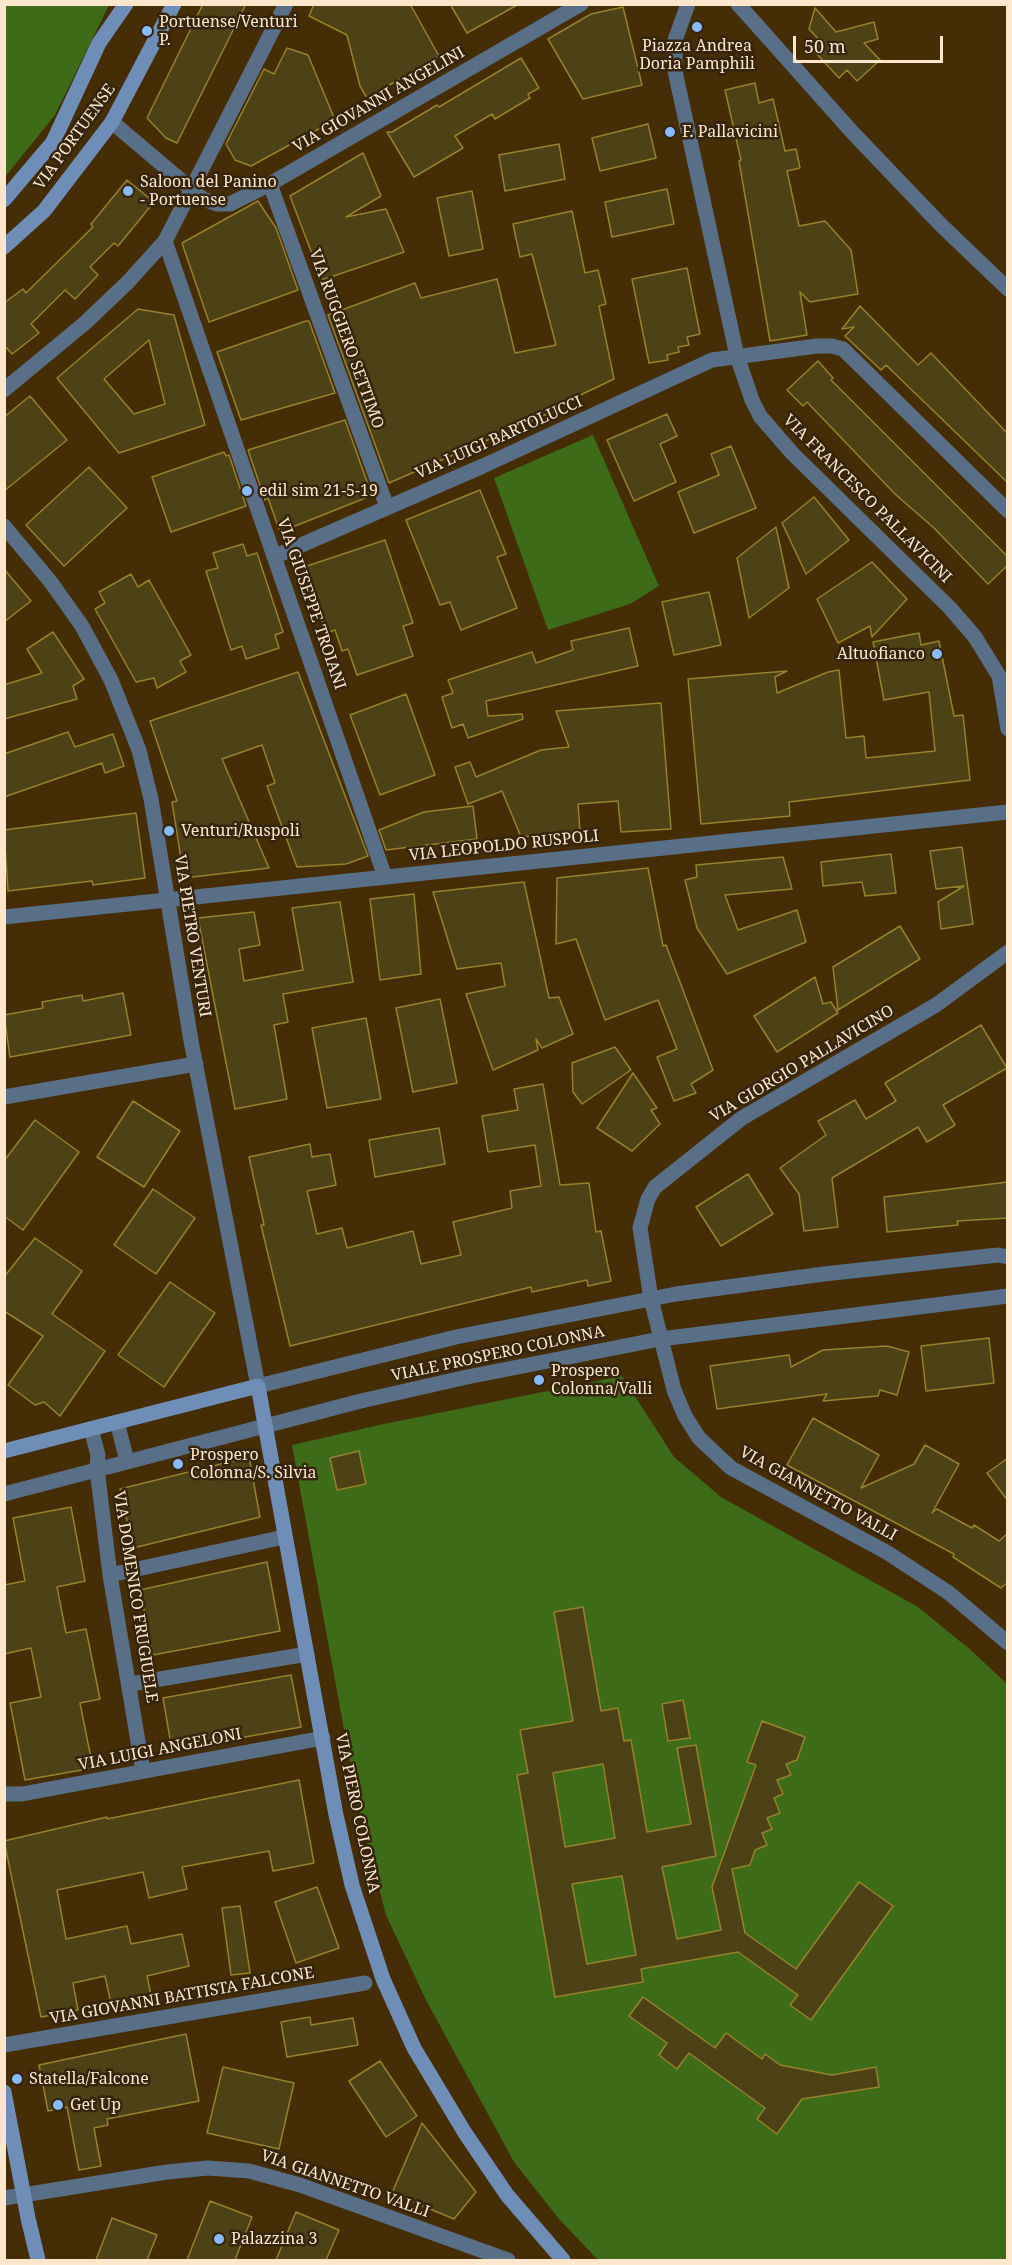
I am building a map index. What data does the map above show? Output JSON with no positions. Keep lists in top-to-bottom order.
{
  "streets": {
    "street": [
      "VIA GIOVANNI ANGELINI",
      "VIA PORTUENSE",
      "VIA RUGGIERO SETTIMO",
      "VIA LUIGI BARTOLUCCI",
      "VIA FRANCESCO PALLAVICINI",
      "VIA GIUSEPPE TROIANI",
      "VIA LEOPOLDO RUSPOLI",
      "VIA PIETRO VENTURI",
      "VIA GIORGIO PALLAVICINO",
      "VIALE PROSPERO COLONNA",
      "VIA GIANNETTO VALLI",
      "VIA DOMENICO FRUGIUELE",
      "VIA LUIGI ANGELONI",
      "VIA PIERO COLONNA",
      "VIA GIOVANNI BATTISTA FALCONE"
    ]
  },
  "crossings": [
    ["VIA GIOVANNI ANGELINI", "VIA RUGGIERO SETTIMO"],
    ["VIA RUGGIERO SETTIMO", "VIA LUIGI BARTOLUCCI"],
    ["VIA LUIGI BARTOLUCCI", "VIA FRANCESCO PALLAVICINI"],
    ["VIA LUIGI BARTOLUCCI", "VIA GIUSEPPE TROIANI"],
    ["VIA GIUSEPPE TROIANI", "VIA LEOPOLDO RUSPOLI"],
    ["VIA LEOPOLDO RUSPOLI", "VIA PIETRO VENTURI"],
    ["VIA PIETRO VENTURI", "VIALE PROSPERO COLONNA"],
    ["VIA PIETRO VENTURI", "VIA PIERO COLONNA"],
    ["VIA GIORGIO PALLAVICINO", "VIALE PROSPERO COLONNA"],
    ["VIA GIORGIO PALLAVICINO", "VIA GIANNETTO VALLI"],
    ["VIALE PROSPERO COLONNA", "VIA GIANNETTO VALLI"],
    ["VIALE PROSPERO COLONNA", "VIA DOMENICO FRUGIUELE"],
    ["VIALE PROSPERO COLONNA", "VIA PIERO COLONNA"],
    ["VIA DOMENICO FRUGIUELE", "VIA LUIGI ANGELONI"],
    ["VIA LUIGI ANGELONI", "VIA PIERO COLONNA"]
  ],
  "places": [
    "Piazza Andrea Doria Pamphili",
    "Portuense/Venturi P.",
    "F. Pallavicini",
    "Saloon del Panino - Portuense",
    "edil sim 21-5-19",
    "Altuofianco",
    "Venturi/Ruspoli",
    "Prospero Colonna/Valli",
    "Prospero Colonna/S. Silvia",
    "Statella/Falcone",
    "Get Up",
    "Palazzina 3"
  ],
  "scale_bar": "50 m"
}
